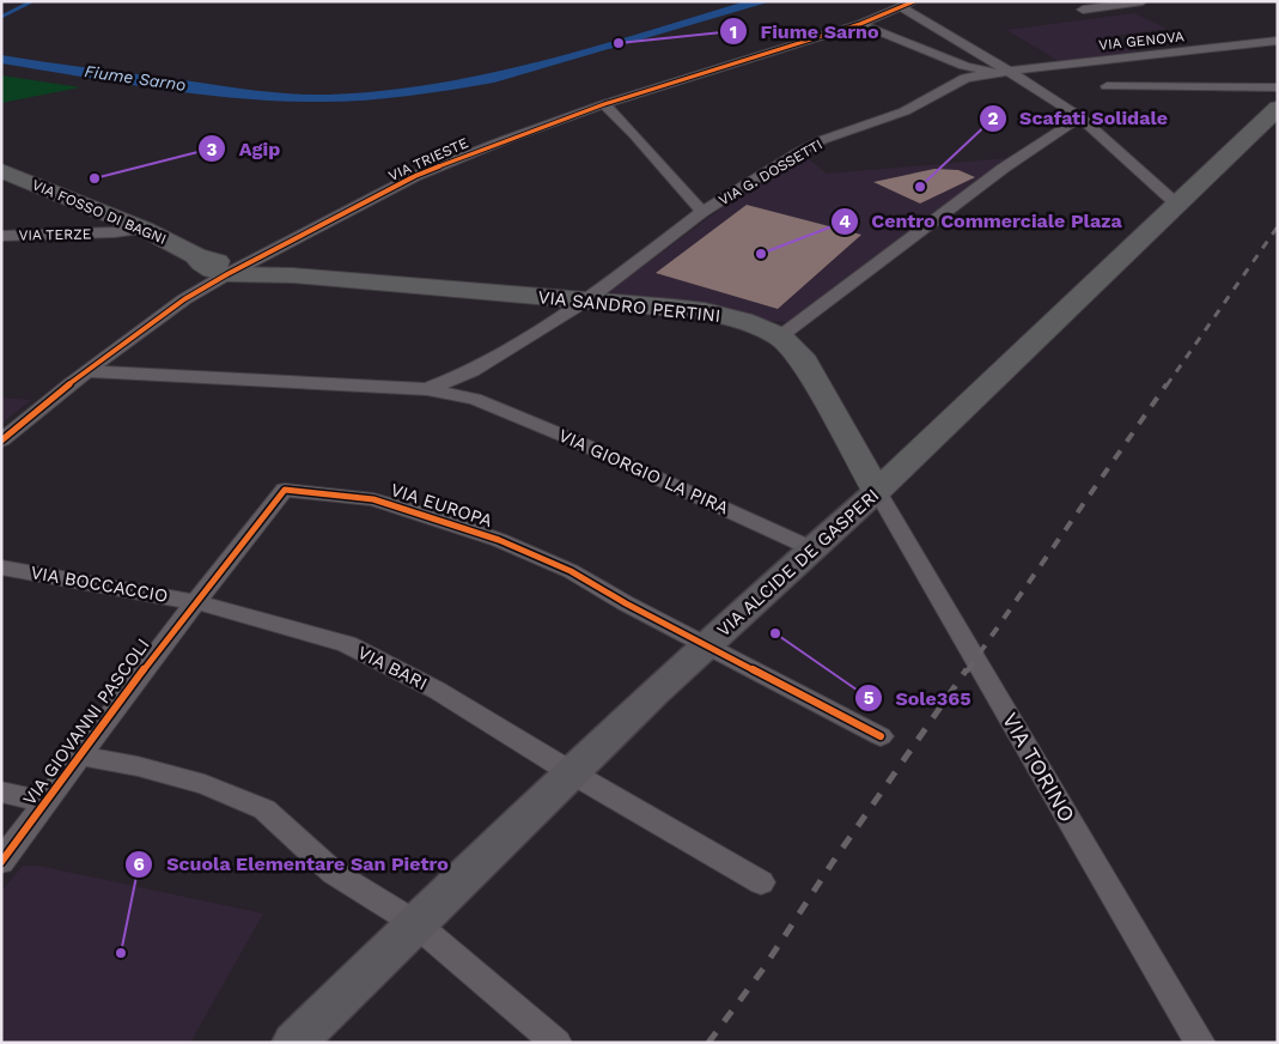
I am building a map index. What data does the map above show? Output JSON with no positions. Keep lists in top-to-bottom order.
{
  "streets": {
    "main road": ["VIA FOSSO DI BAGNI", "VIA SANDRO PERTINI", "VIA ALCIDE DE GASPERI"],
    "street": [
      "VIA GENOVA",
      "VIA TRIESTE",
      "VIA G. DOSSETTI",
      "VIA TERZE",
      "VIA GIORGIO LA PIRA",
      "VIA EUROPA",
      "VIA BOCCACCIO",
      "VIA BARI",
      "VIA GIOVANNI PASCOLI",
      "VIA TORINO"
    ]
  },
  "crossings": [
    ["VIA GENOVA", "VIA G. DOSSETTI"],
    ["VIA TRIESTE", "VIA FOSSO DI BAGNI"],
    ["VIA TRIESTE", "VIA SANDRO PERTINI"],
    ["VIA TRIESTE", "VIA GIORGIO LA PIRA"],
    ["VIA G. DOSSETTI", "VIA SANDRO PERTINI"],
    ["VIA G. DOSSETTI", "VIA GIORGIO LA PIRA"],
    ["VIA FOSSO DI BAGNI", "VIA TERZE"],
    ["VIA FOSSO DI BAGNI", "VIA SANDRO PERTINI"],
    ["VIA SANDRO PERTINI", "VIA ALCIDE DE GASPERI"],
    ["VIA SANDRO PERTINI", "VIA TORINO"],
    ["VIA GIORGIO LA PIRA", "VIA ALCIDE DE GASPERI"],
    ["VIA EUROPA", "VIA ALCIDE DE GASPERI"],
    ["VIA EUROPA", "VIA BOCCACCIO"],
    ["VIA EUROPA", "VIA BARI"],
    ["VIA EUROPA", "VIA GIOVANNI PASCOLI"],
    ["VIA ALCIDE DE GASPERI", "VIA BARI"],
    ["VIA ALCIDE DE GASPERI", "VIA TORINO"],
    ["VIA BOCCACCIO", "VIA BARI"],
    ["VIA BOCCACCIO", "VIA GIOVANNI PASCOLI"],
    ["VIA BARI", "VIA GIOVANNI PASCOLI"]
  ],
  "water": ["Fiume Sarno"],
  "places": [
    "Fiume Sarno",
    "Agip",
    "Scafati Solidale",
    "Centro Commerciale Plaza",
    "Sole365",
    "Scuola Elementare San Pietro"
  ]
}
